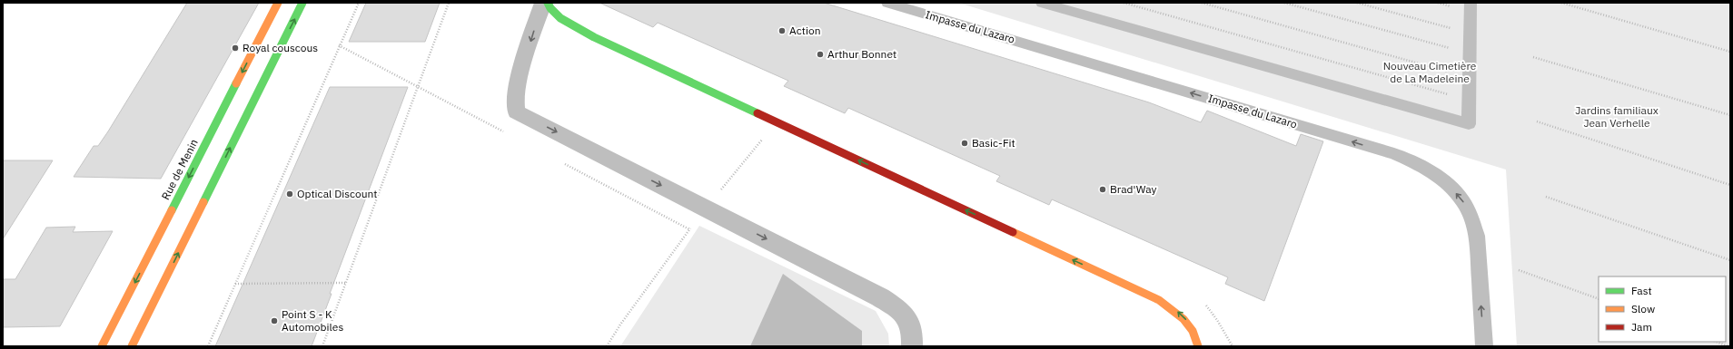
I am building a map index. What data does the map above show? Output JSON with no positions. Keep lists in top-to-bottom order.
{
  "streets": {
    "main road": ["Rue de Menin"],
    "lane": ["Impasse du Lazaro"]
  },
  "one_way": ["Impasse du Lazaro"],
  "parks": ["Nouveau Cimetière de La Madeleine", "Jardins familiaux Jean Verhelle"],
  "places": [
    "Action",
    "Royal couscous",
    "Arthur Bonnet",
    "Basic-Fit",
    "Brad'Way",
    "Optical Discount",
    "Point S - K Automobiles"
  ],
  "legend": ["Fast", "Slow", "Jam"]
}
